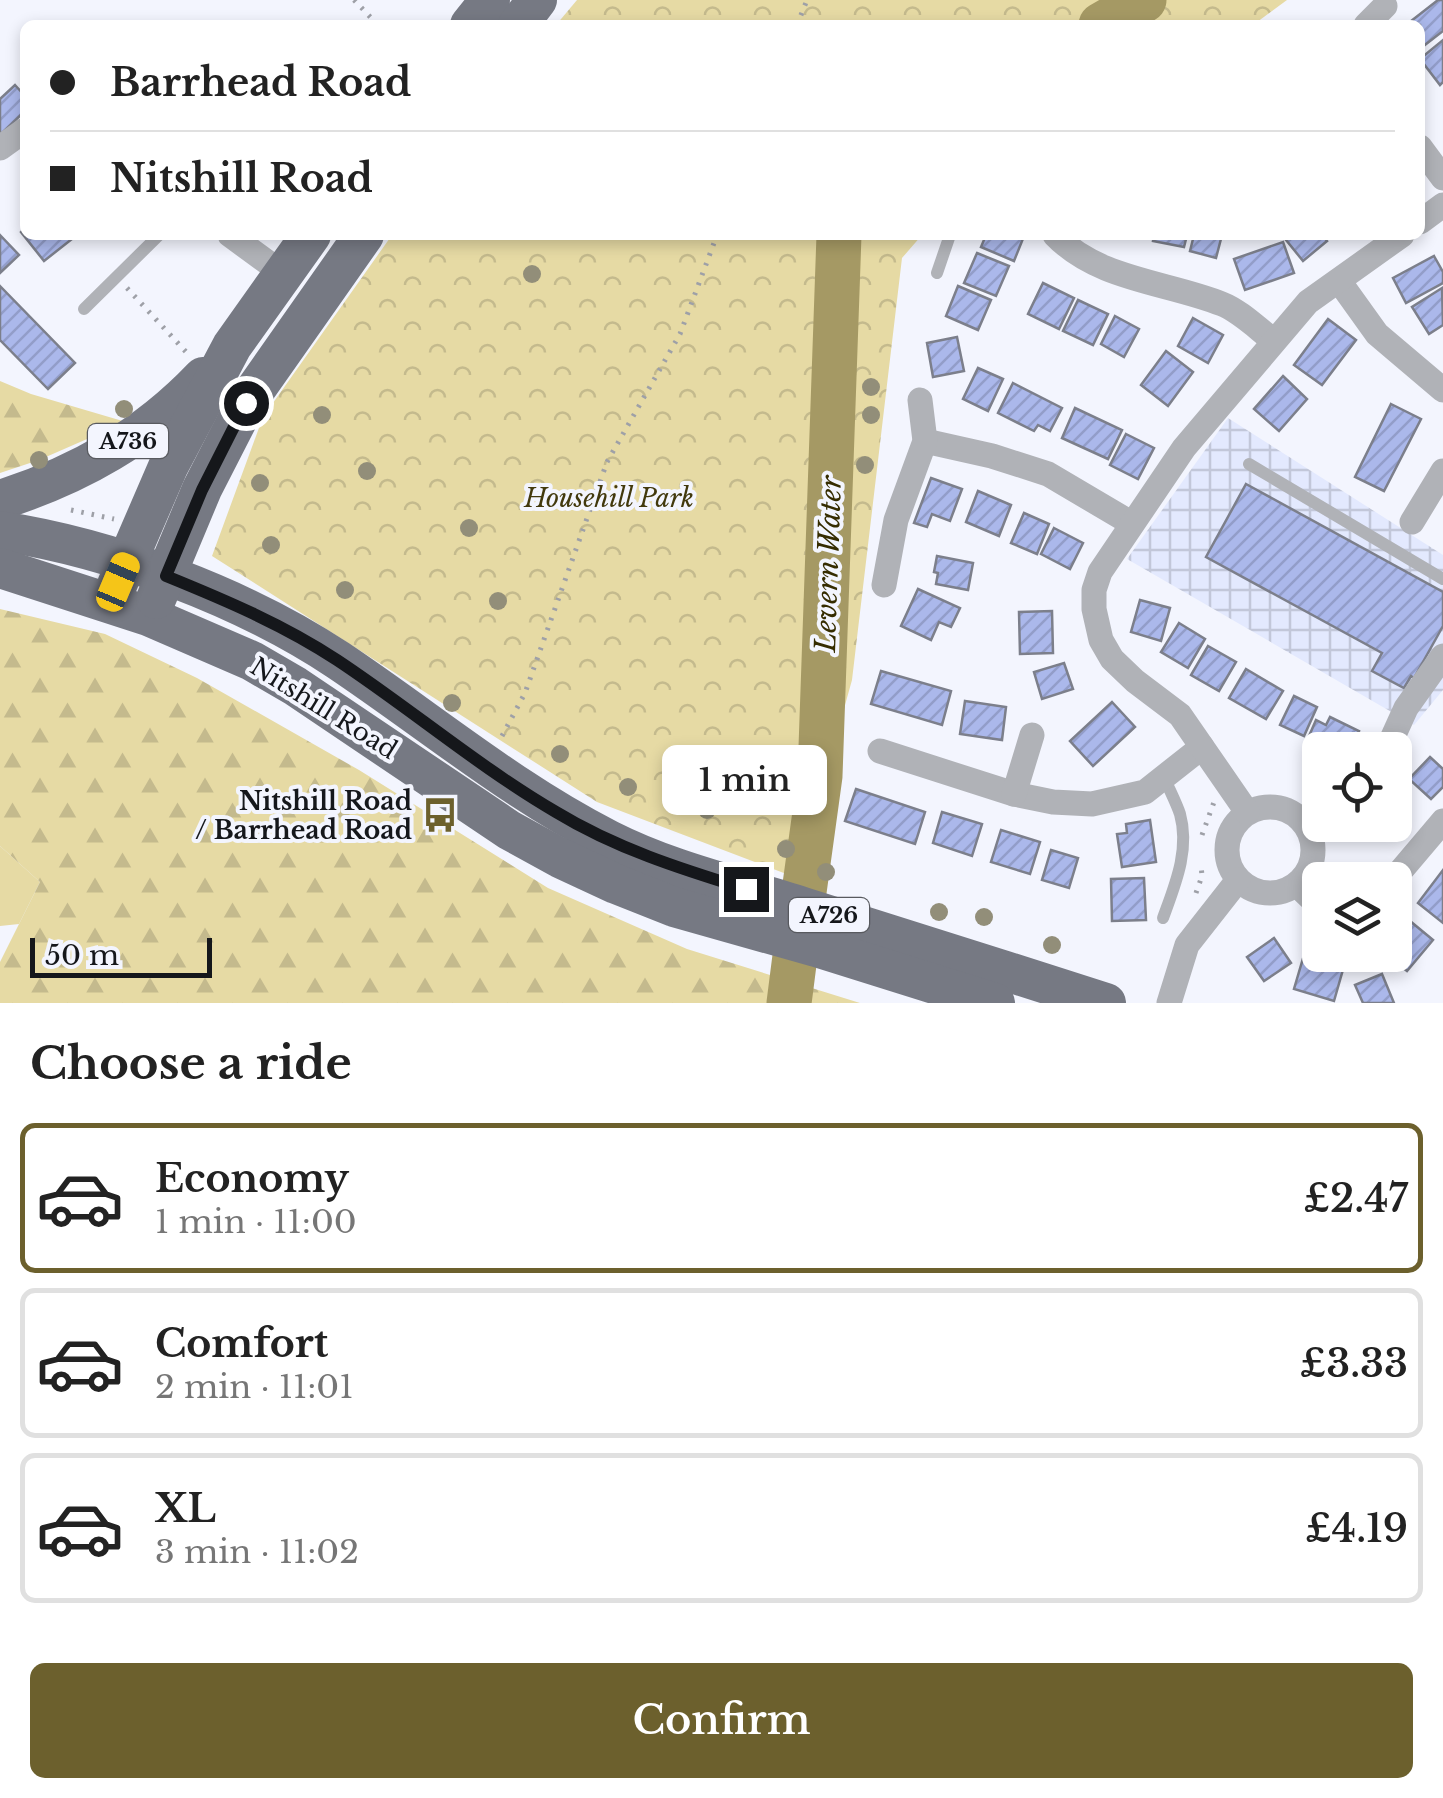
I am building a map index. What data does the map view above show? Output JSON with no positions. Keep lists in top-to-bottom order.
{
  "streets": {
    "main road": ["A736", "Nitshill Road", "A726"]
  },
  "crossings": [
    ["A736", "Nitshill Road"],
    ["A736", "A726"],
    ["Nitshill Road", "A726"]
  ],
  "water": ["Levern Water"],
  "parks": ["Househill Park"],
  "places": {
    "bus stop": ["Nitshill Road / Barrhead Road"]
  },
  "scale_bar": "50 m",
  "page": {
    "banner": ["Barrhead Road", "Nitshill Road"],
    "bubble": "1 min",
    "scale": "50 m",
    "heading": "Choose a ride",
    "list": [
      {
        "name": "Economy",
        "note": "1 min · 11:00",
        "value": "£2.47"
      },
      {
        "name": "Comfort",
        "note": "2 min · 11:01",
        "value": "£3.33"
      },
      {
        "name": "XL",
        "note": "3 min · 11:02",
        "value": "£4.19"
      }
    ],
    "buttons": "Confirm"
  }
}
